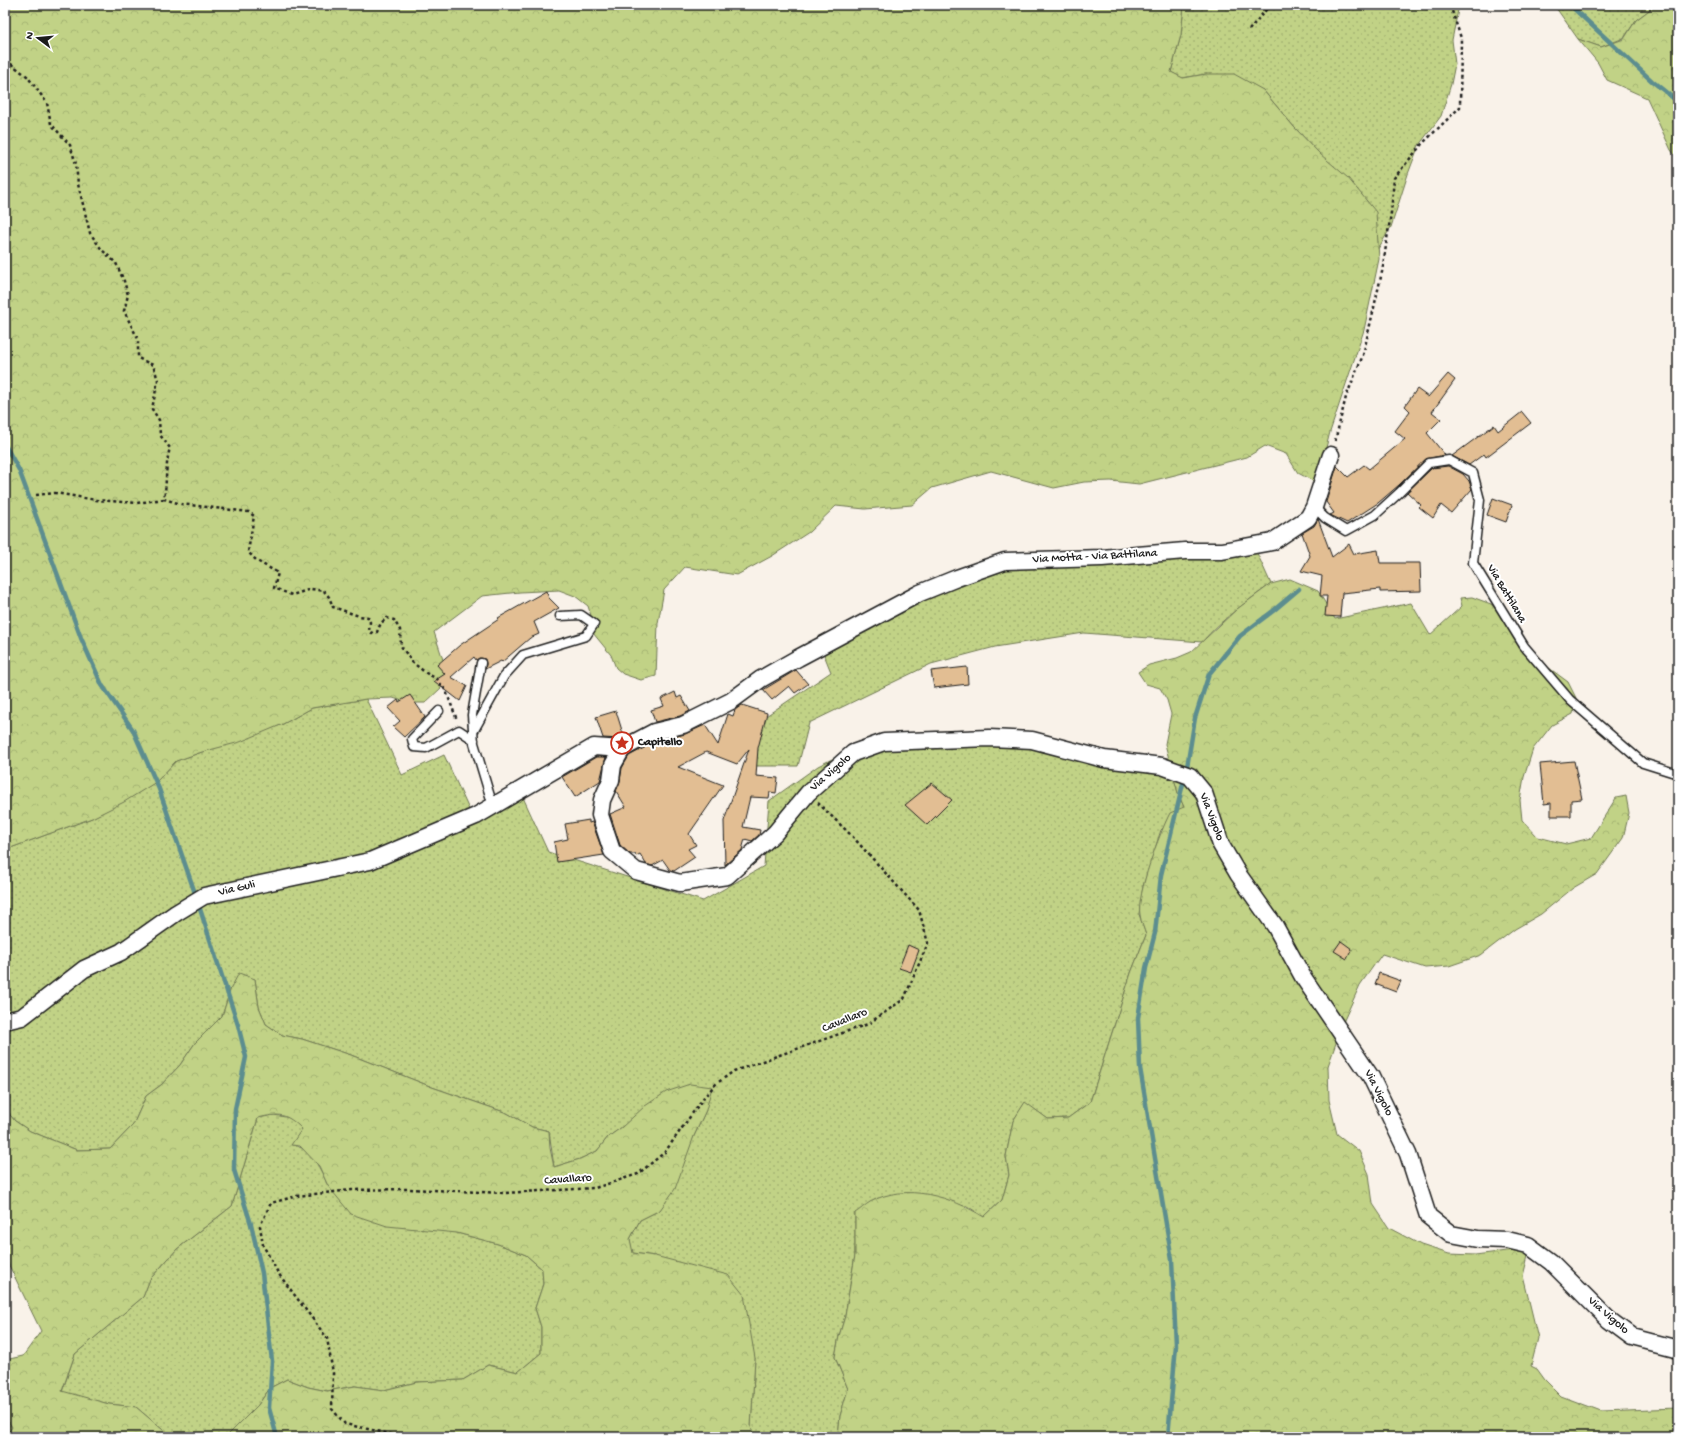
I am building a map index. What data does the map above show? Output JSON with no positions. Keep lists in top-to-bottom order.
{
  "streets": {
    "street": ["Via Motta - Via Battilana", "Via Vigolo", "Via Guli"],
    "lane": ["Via Battilana"],
    "path": ["Cavallaro"]
  },
  "crossings": [
    ["Via Motta - Via Battilana", "Via Battilana"],
    ["Via Motta - Via Battilana", "Via Vigolo"],
    ["Via Vigolo", "Cavallaro"]
  ],
  "places": {
    "place": ["Capitello"]
  },
  "north": "left"
}
